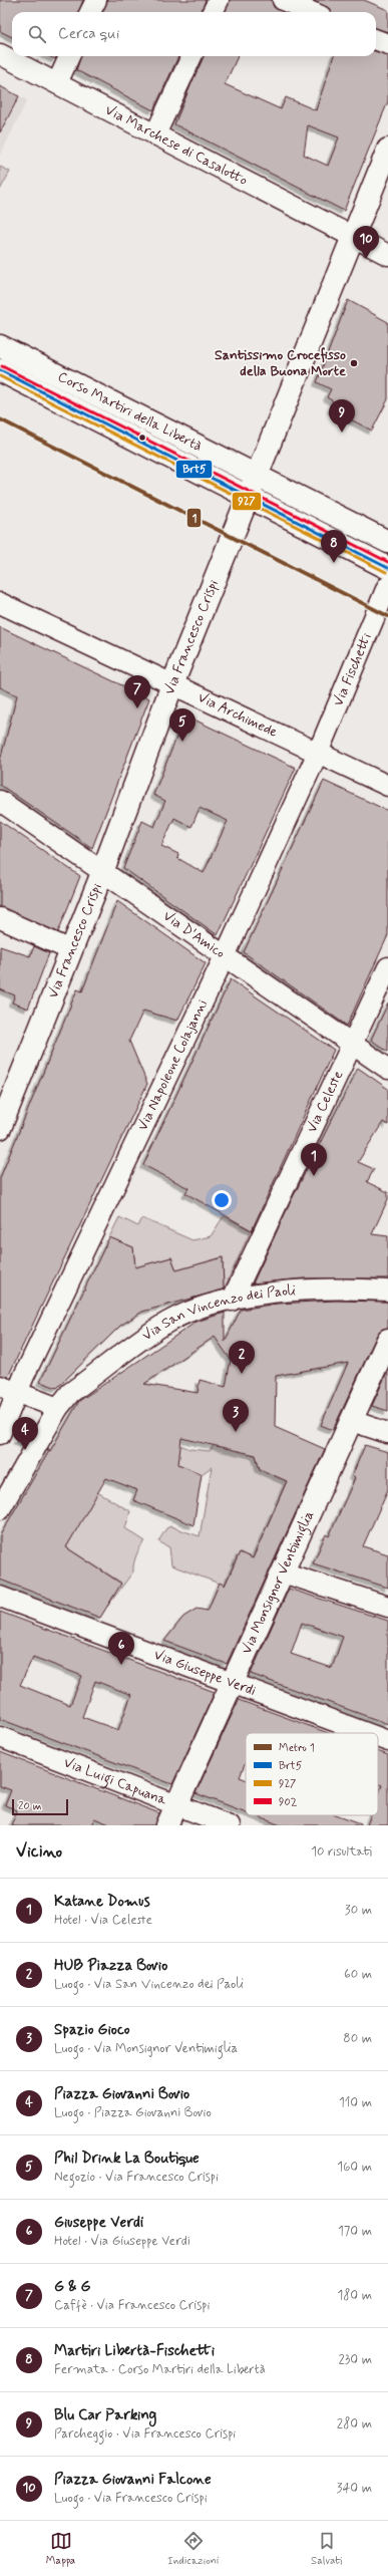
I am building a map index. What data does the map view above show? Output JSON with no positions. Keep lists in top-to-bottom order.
{
  "streets": {
    "main road": ["Corso Martiri della Libertà", "Via Francesco Crispi", "Via Monsignor Ventimiglia"],
    "street": [
      "Via Marchese di Casalotto",
      "Via Fischetti",
      "Via Archimede",
      "Via D'Amico",
      "Via Napoleone Colajanni",
      "Via Celeste",
      "Via San Vincenzo dei Paoli",
      "Via Giuseppe Verdi",
      "Via Luigi Capuana"
    ]
  },
  "crossings": [
    ["Via Marchese di Casalotto", "Via Francesco Crispi"],
    ["Corso Martiri della Libertà", "Via Francesco Crispi"],
    ["Corso Martiri della Libertà", "Via Fischetti"],
    ["Via Francesco Crispi", "Via Archimede"],
    ["Via Francesco Crispi", "Via D'Amico"],
    ["Via Fischetti", "Via Archimede"],
    ["Via Fischetti", "Via Napoleone Colajanni"],
    ["Via Archimede", "Via Napoleone Colajanni"],
    ["Via D'Amico", "Via Napoleone Colajanni"],
    ["Via D'Amico", "Via Celeste"],
    ["Via Celeste", "Via San Vincenzo dei Paoli"],
    ["Via Monsignor Ventimiglia", "Via Giuseppe Verdi"],
    ["Via Monsignor Ventimiglia", "Via Luigi Capuana"]
  ],
  "places": ["Santissimo Crocefisso della Buona Morte"],
  "lines": [
    "transit line 902",
    "transit line Brt5",
    "transit line 927",
    "metro line 1"
  ],
  "legend": [
    "Metro 1",
    "Brt5",
    "927",
    "902"
  ],
  "scale_bar": "20 m",
  "page": {
    "search": "Cerca qui",
    "pins": [
      "10",
      "9",
      "8",
      "7",
      "5",
      "1",
      "2",
      "3",
      "4",
      "6"
    ],
    "scale": "20 m",
    "heading": ["Vicino", "10 risultati"],
    "list": [
      {
        "mark": "1",
        "name": "Katane Domus",
        "note": "Hotel · Via Celeste",
        "value": "30 m"
      },
      {
        "mark": "2",
        "name": "HUB Piazza Bovio",
        "note": "Luogo · Via San Vincenzo dei Paoli",
        "value": "60 m"
      },
      {
        "mark": "3",
        "name": "Spazio Gioco",
        "note": "Luogo · Via Monsignor Ventimiglia",
        "value": "80 m"
      },
      {
        "mark": "4",
        "name": "Piazza Giovanni Bovio",
        "note": "Luogo · Piazza Giovanni Bovio",
        "value": "110 m"
      },
      {
        "mark": "5",
        "name": "Phil Drink La Boutique",
        "note": "Negozio · Via Francesco Crispi",
        "value": "160 m"
      },
      {
        "mark": "6",
        "name": "Giuseppe Verdi",
        "note": "Hotel · Via Giuseppe Verdi",
        "value": "170 m"
      },
      {
        "mark": "7",
        "name": "G & G",
        "note": "Caffè · Via Francesco Crispi",
        "value": "180 m"
      },
      {
        "mark": "8",
        "name": "Martiri Libertà-Fischetti",
        "note": "Fermata · Corso Martiri della Libertà",
        "value": "230 m"
      },
      {
        "mark": "9",
        "name": "Blu Car Parking",
        "note": "Parcheggio · Via Francesco Crispi",
        "value": "280 m"
      },
      {
        "mark": "10",
        "name": "Piazza Giovanni Falcone",
        "note": "Luogo · Via Francesco Crispi",
        "value": "340 m"
      }
    ],
    "nav": ["Mappa", "Indicazioni", "Salvati"]
  }
}
